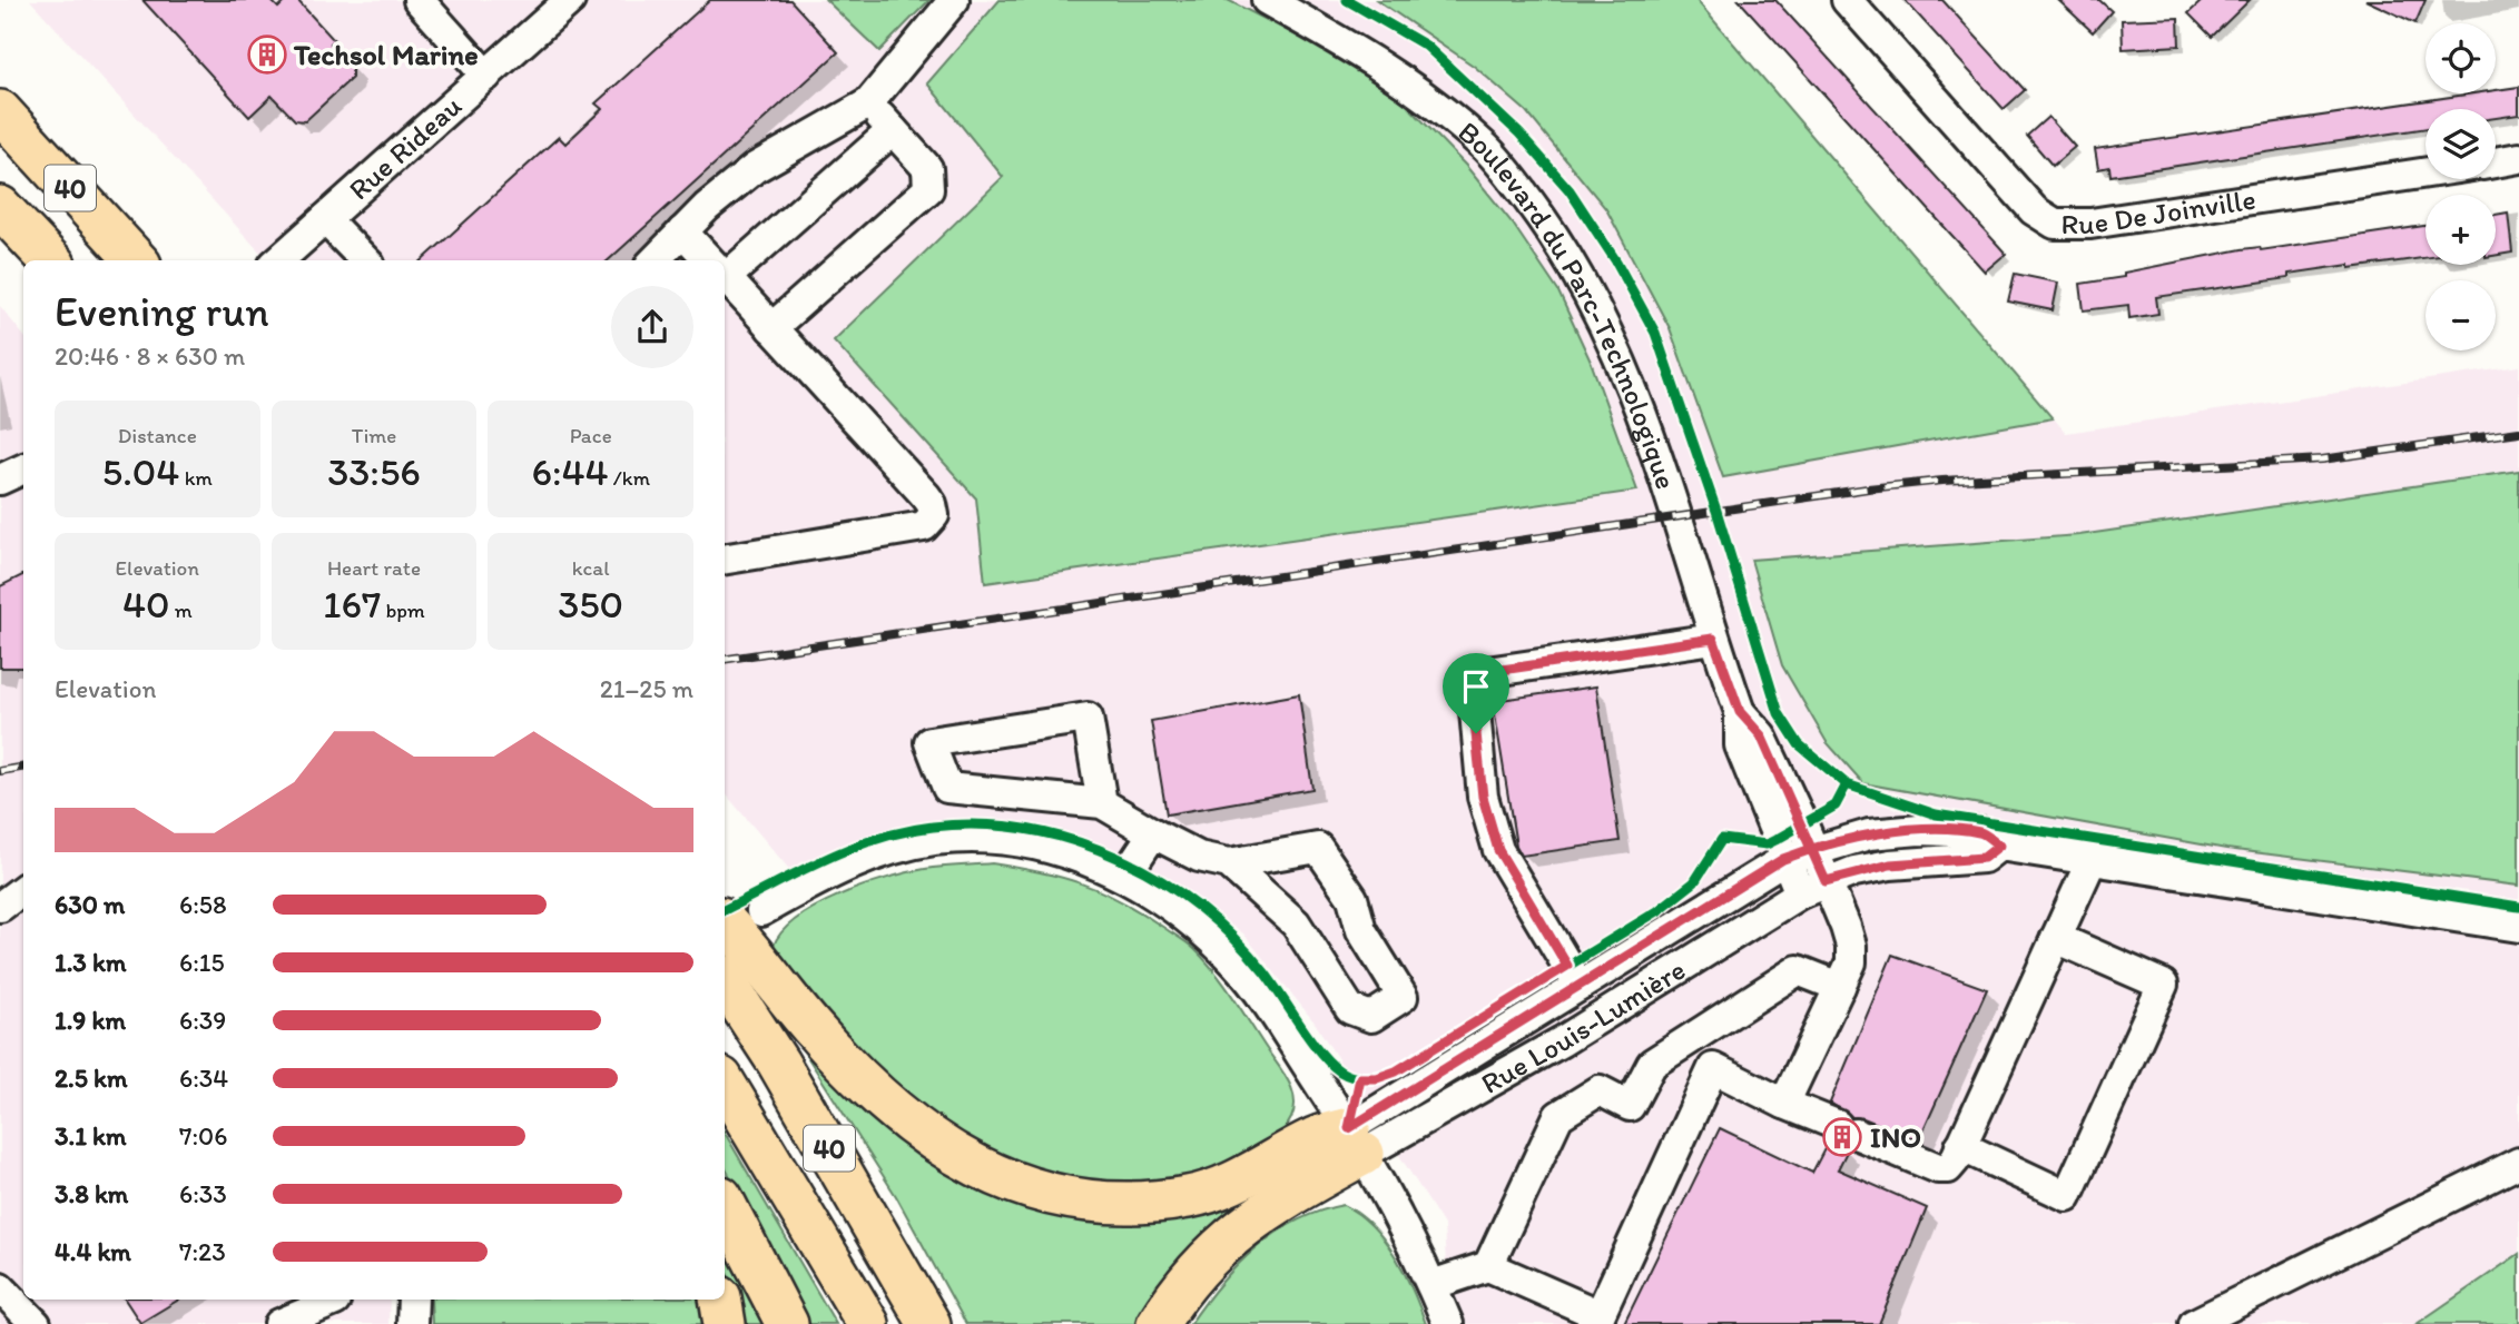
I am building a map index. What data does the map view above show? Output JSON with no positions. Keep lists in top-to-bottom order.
{
  "streets": {
    "highway": ["40"],
    "street": [
      "Rue Rideau",
      "Rue De Joinville",
      "Boulevard du Parc-Technologique",
      "Rue Louis-Lumière"
    ]
  },
  "crossings": [
    ["Boulevard du Parc-Technologique", "Rue Louis-Lumière"]
  ],
  "places": {
    "building": ["Techsol Marine", "INO"]
  },
  "page": {
    "map_buttons": ["+", "−"],
    "heading": ["Evening run", "20:46 · 8 × 630 m"],
    "stats": [
      ["Distance", "5.04 km"],
      ["Time", "33:56"],
      ["Pace", "6:44 /km"],
      ["Elevation", "40 m"],
      ["Heart rate", "167 bpm"],
      ["kcal", "350"]
    ],
    "chart": ["Elevation", "21–25 m"],
    "list": [
      {
        "name": "630 m",
        "note": "6:58"
      },
      {
        "name": "1.3 km",
        "note": "6:15"
      },
      {
        "name": "1.9 km",
        "note": "6:39"
      },
      {
        "name": "2.5 km",
        "note": "6:34"
      },
      {
        "name": "3.1 km",
        "note": "7:06"
      },
      {
        "name": "3.8 km",
        "note": "6:33"
      },
      {
        "name": "4.4 km",
        "note": "7:23"
      }
    ]
  }
}
